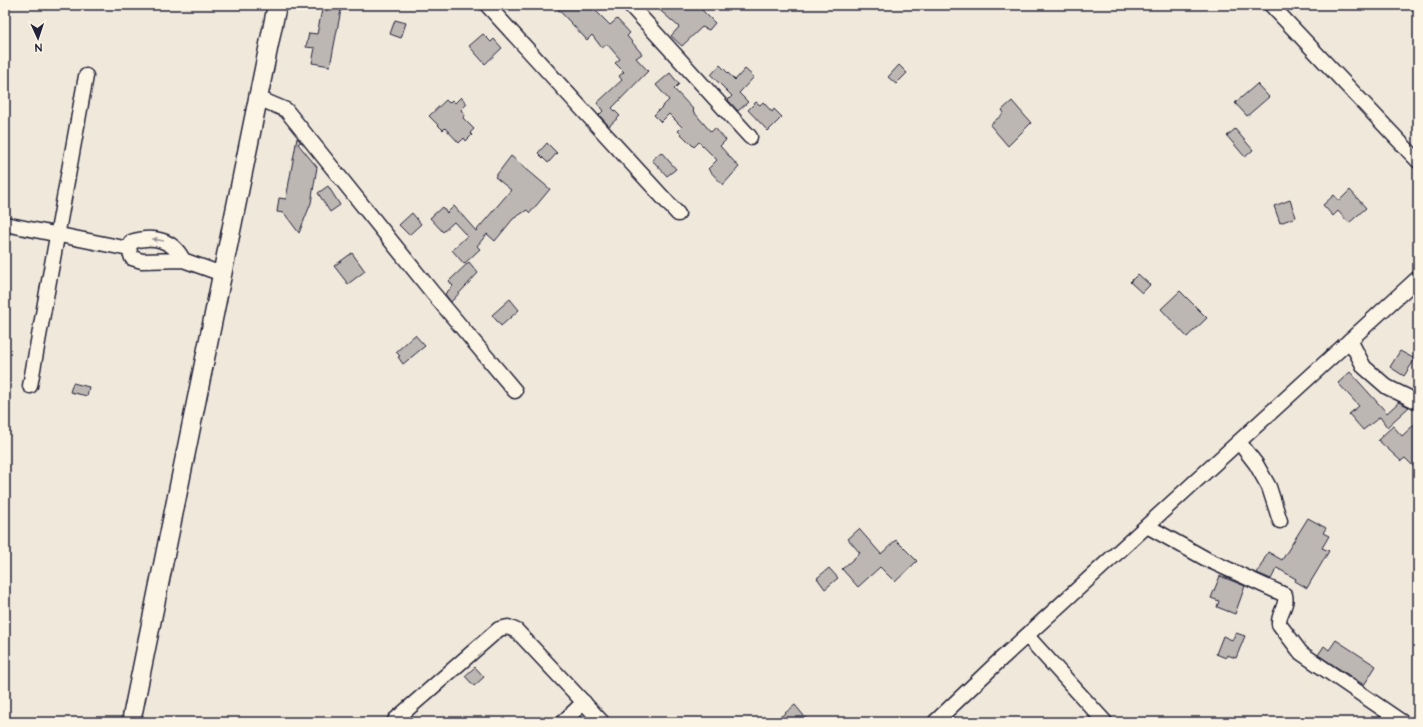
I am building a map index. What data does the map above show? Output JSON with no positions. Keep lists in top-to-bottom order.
{
  "north": "bottom"
}
